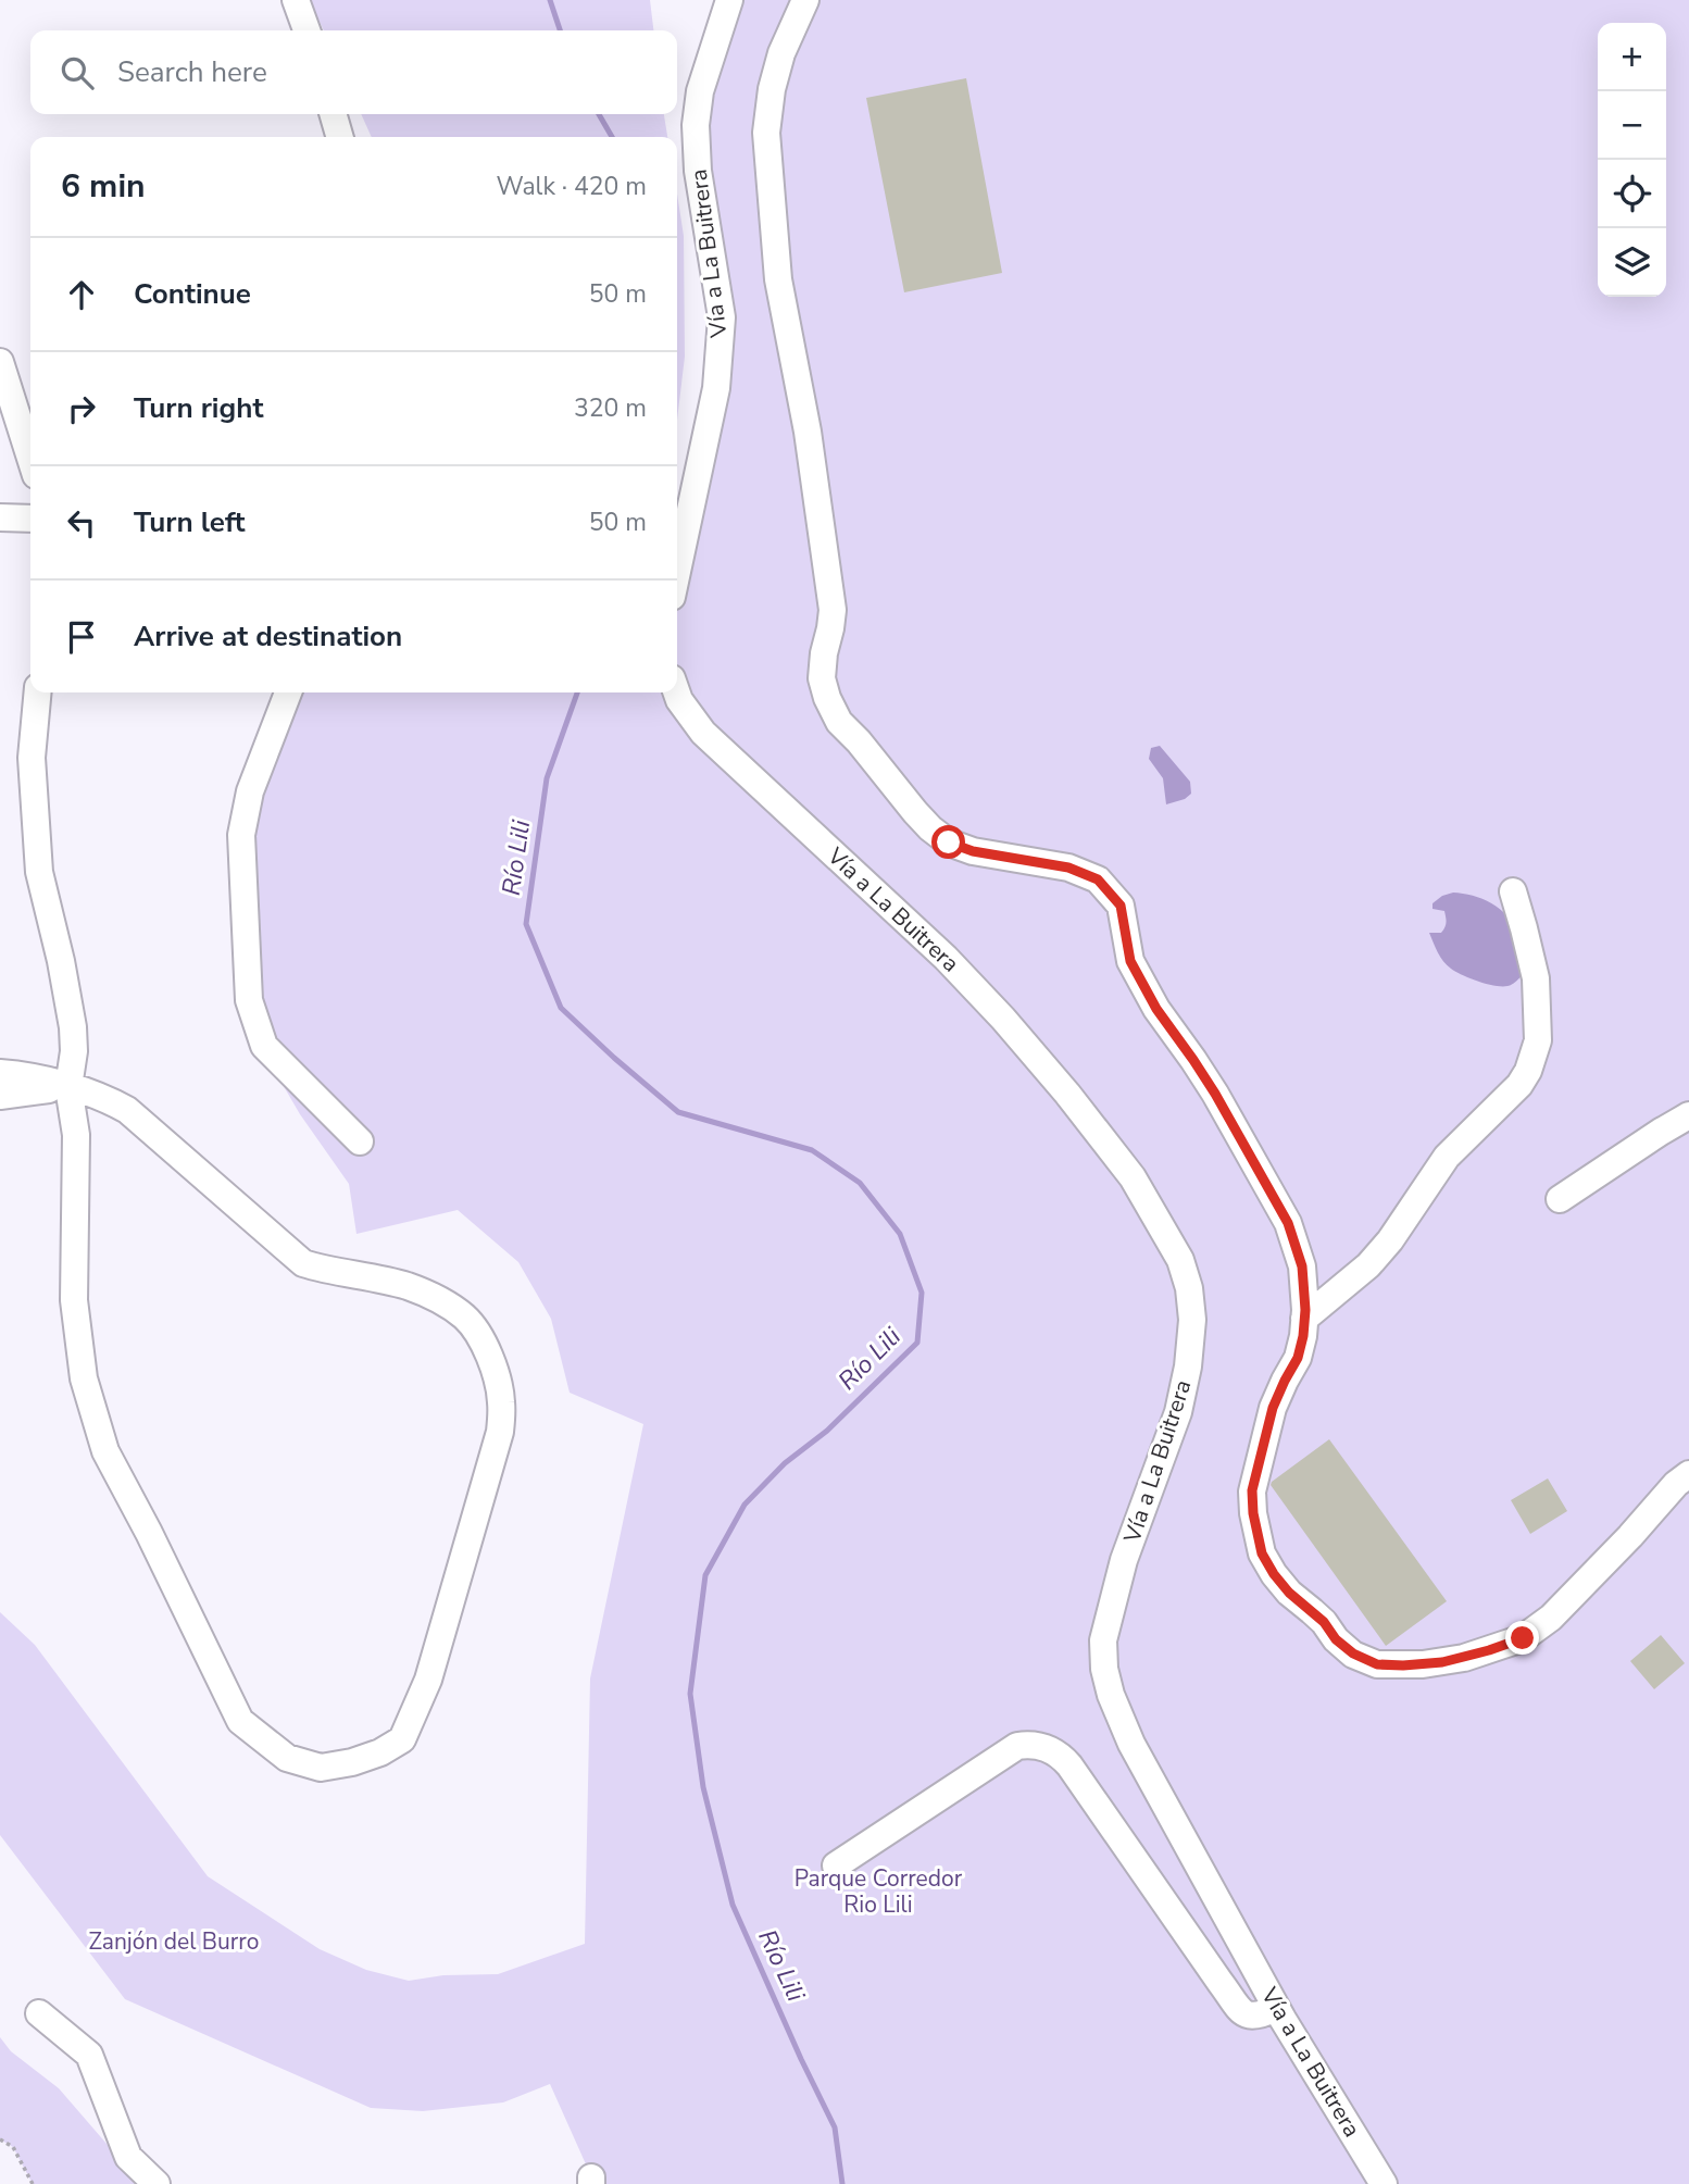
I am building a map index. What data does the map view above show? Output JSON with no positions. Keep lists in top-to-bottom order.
{
  "streets": {
    "street": ["Vía a La Buitrera"]
  },
  "water": ["Río Lili"],
  "parks": ["Parque Corredor Rio Lili", "Zanjón del Burro"],
  "page": {
    "map_buttons": ["+", "−"],
    "search": "Search here",
    "heading": ["6 min", "Walk · 420 m"],
    "list": [
      ["Continue", "50 m"],
      ["Turn right", "320 m"],
      ["Turn left", "50 m"],
      "Arrive at destination"
    ]
  }
}
